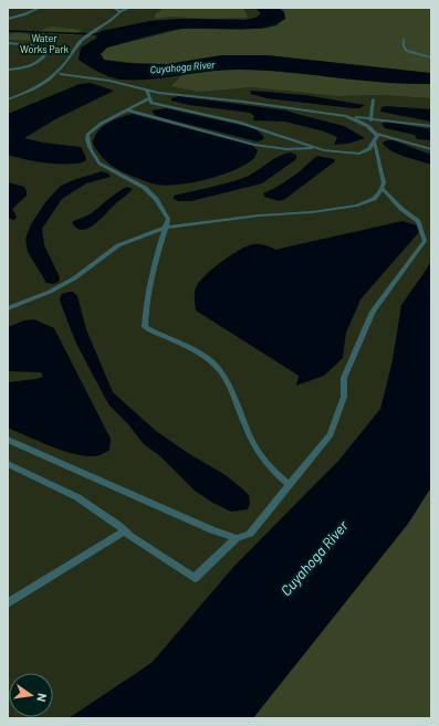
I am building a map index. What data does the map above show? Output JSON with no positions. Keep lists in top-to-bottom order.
{
  "water": ["Cuyahoga River"],
  "parks": ["Water Works Park"],
  "north": "right"
}
